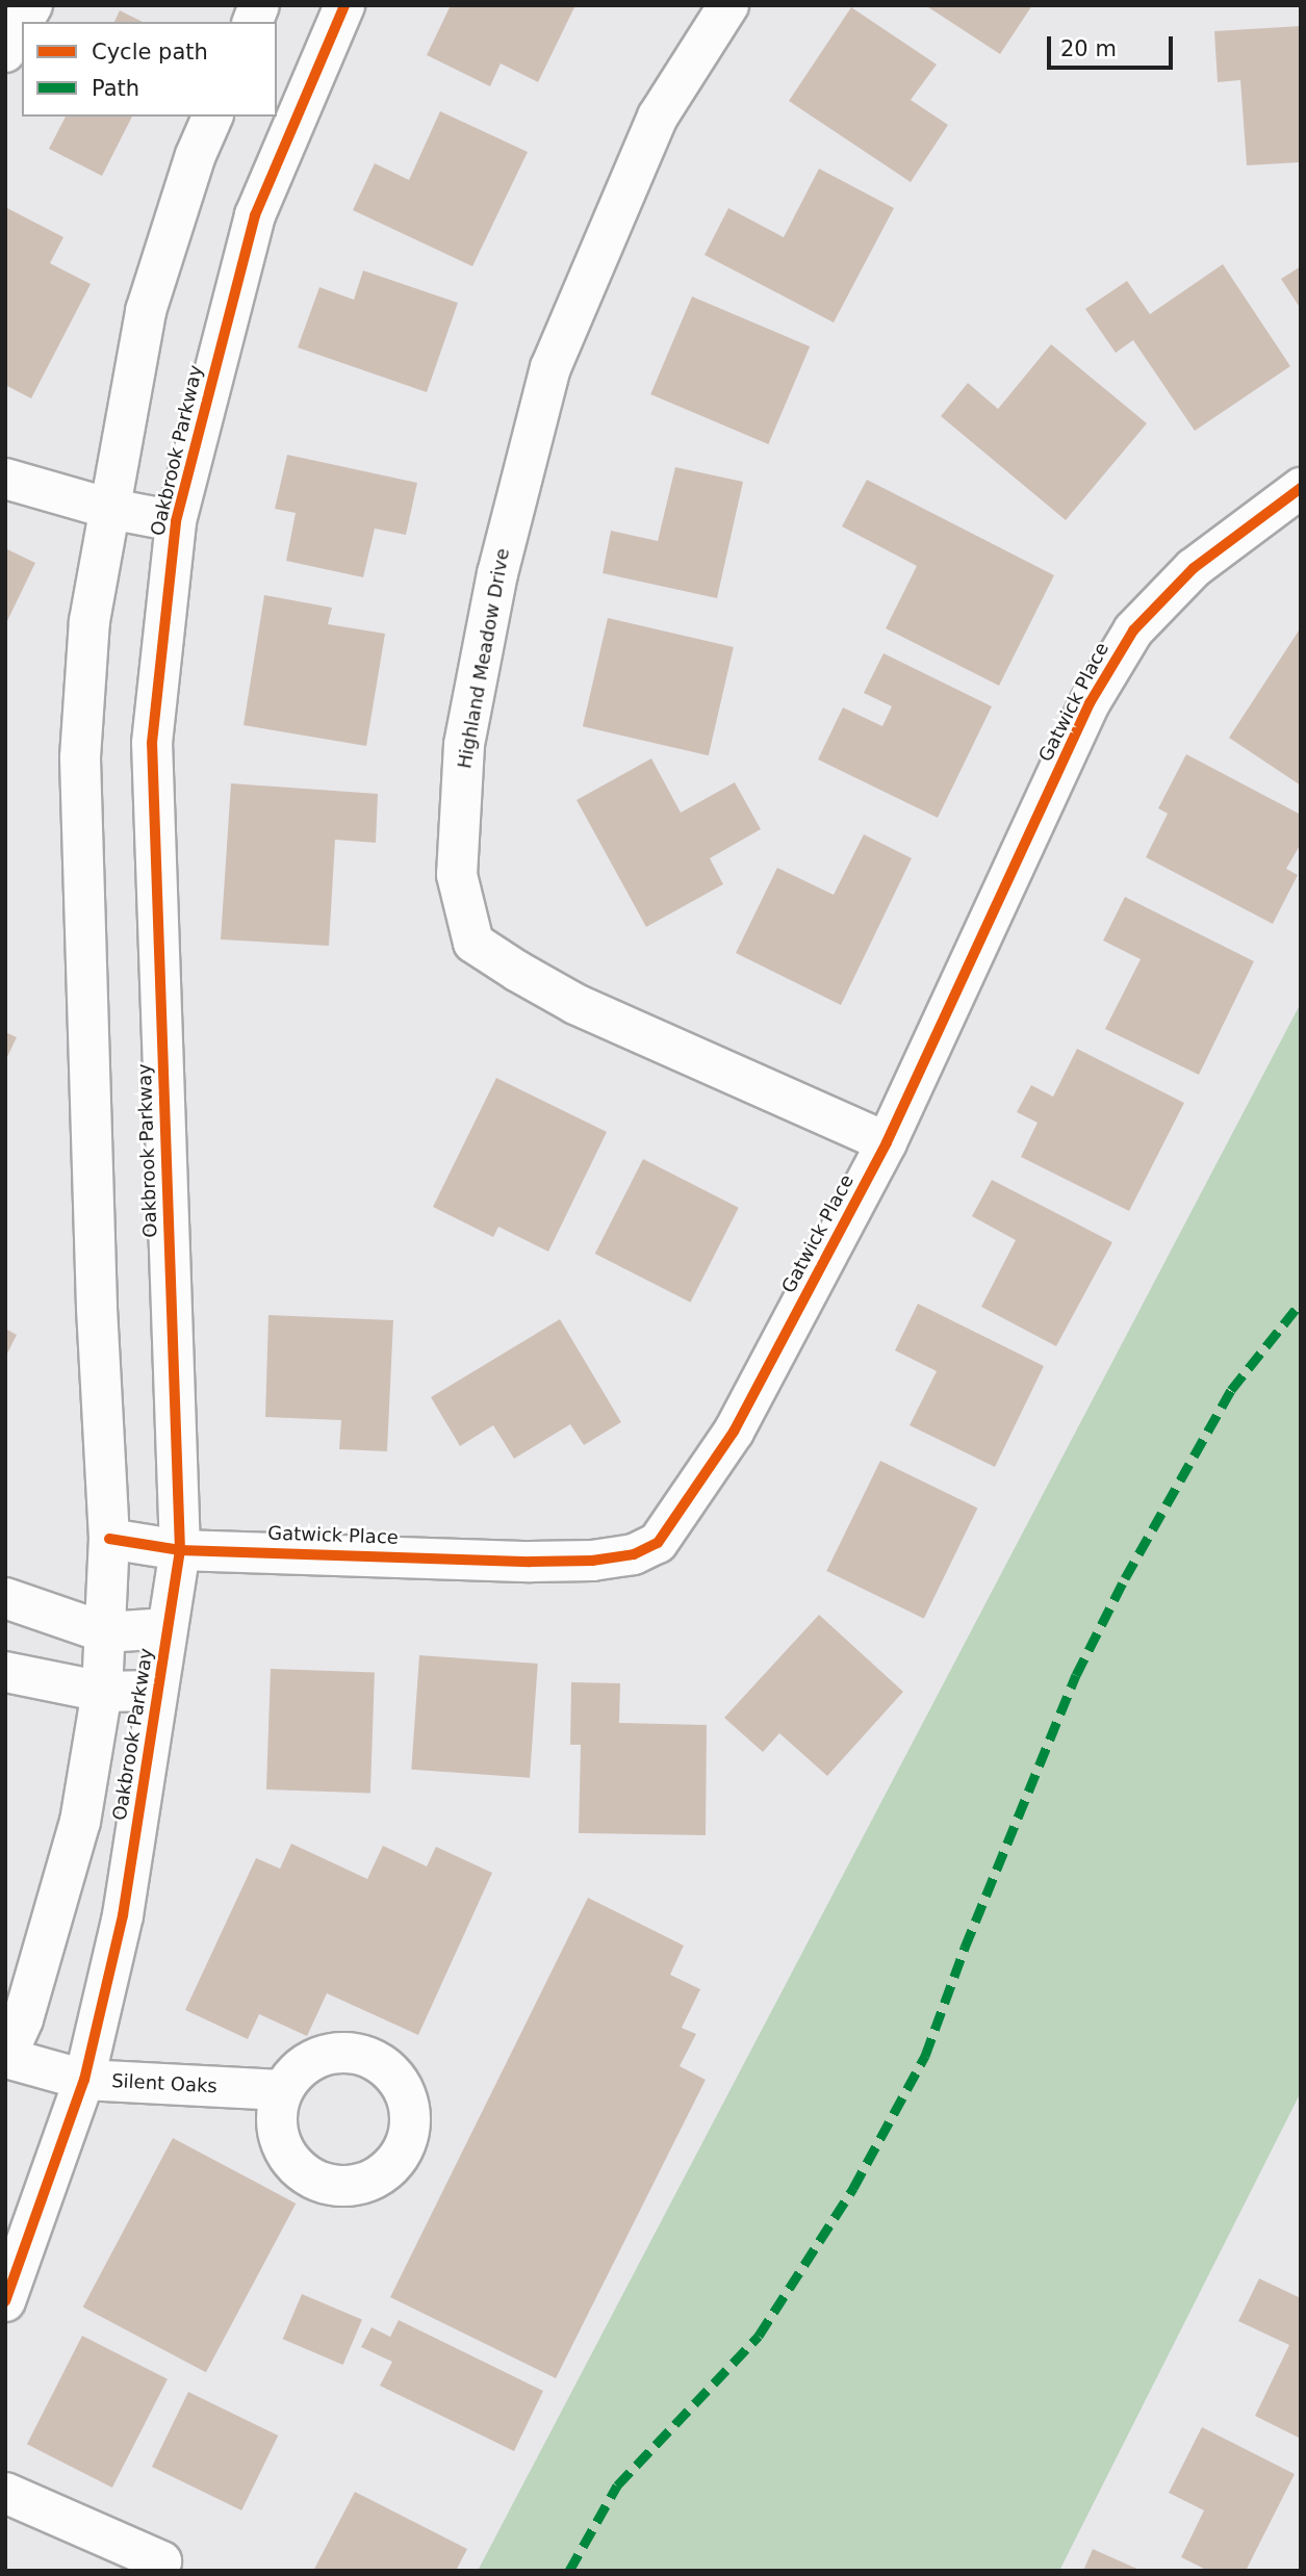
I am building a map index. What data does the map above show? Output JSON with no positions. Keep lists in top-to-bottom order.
{
  "streets": {
    "street": [
      "Oakbrook Parkway",
      "Highland Meadow Drive",
      "Gatwick Place",
      "Silent Oaks"
    ]
  },
  "crossings": [
    ["Oakbrook Parkway", "Gatwick Place"],
    ["Oakbrook Parkway", "Silent Oaks"],
    ["Highland Meadow Drive", "Gatwick Place"]
  ],
  "legend": ["Cycle path", "Path"],
  "scale_bar": "20 m"
}
